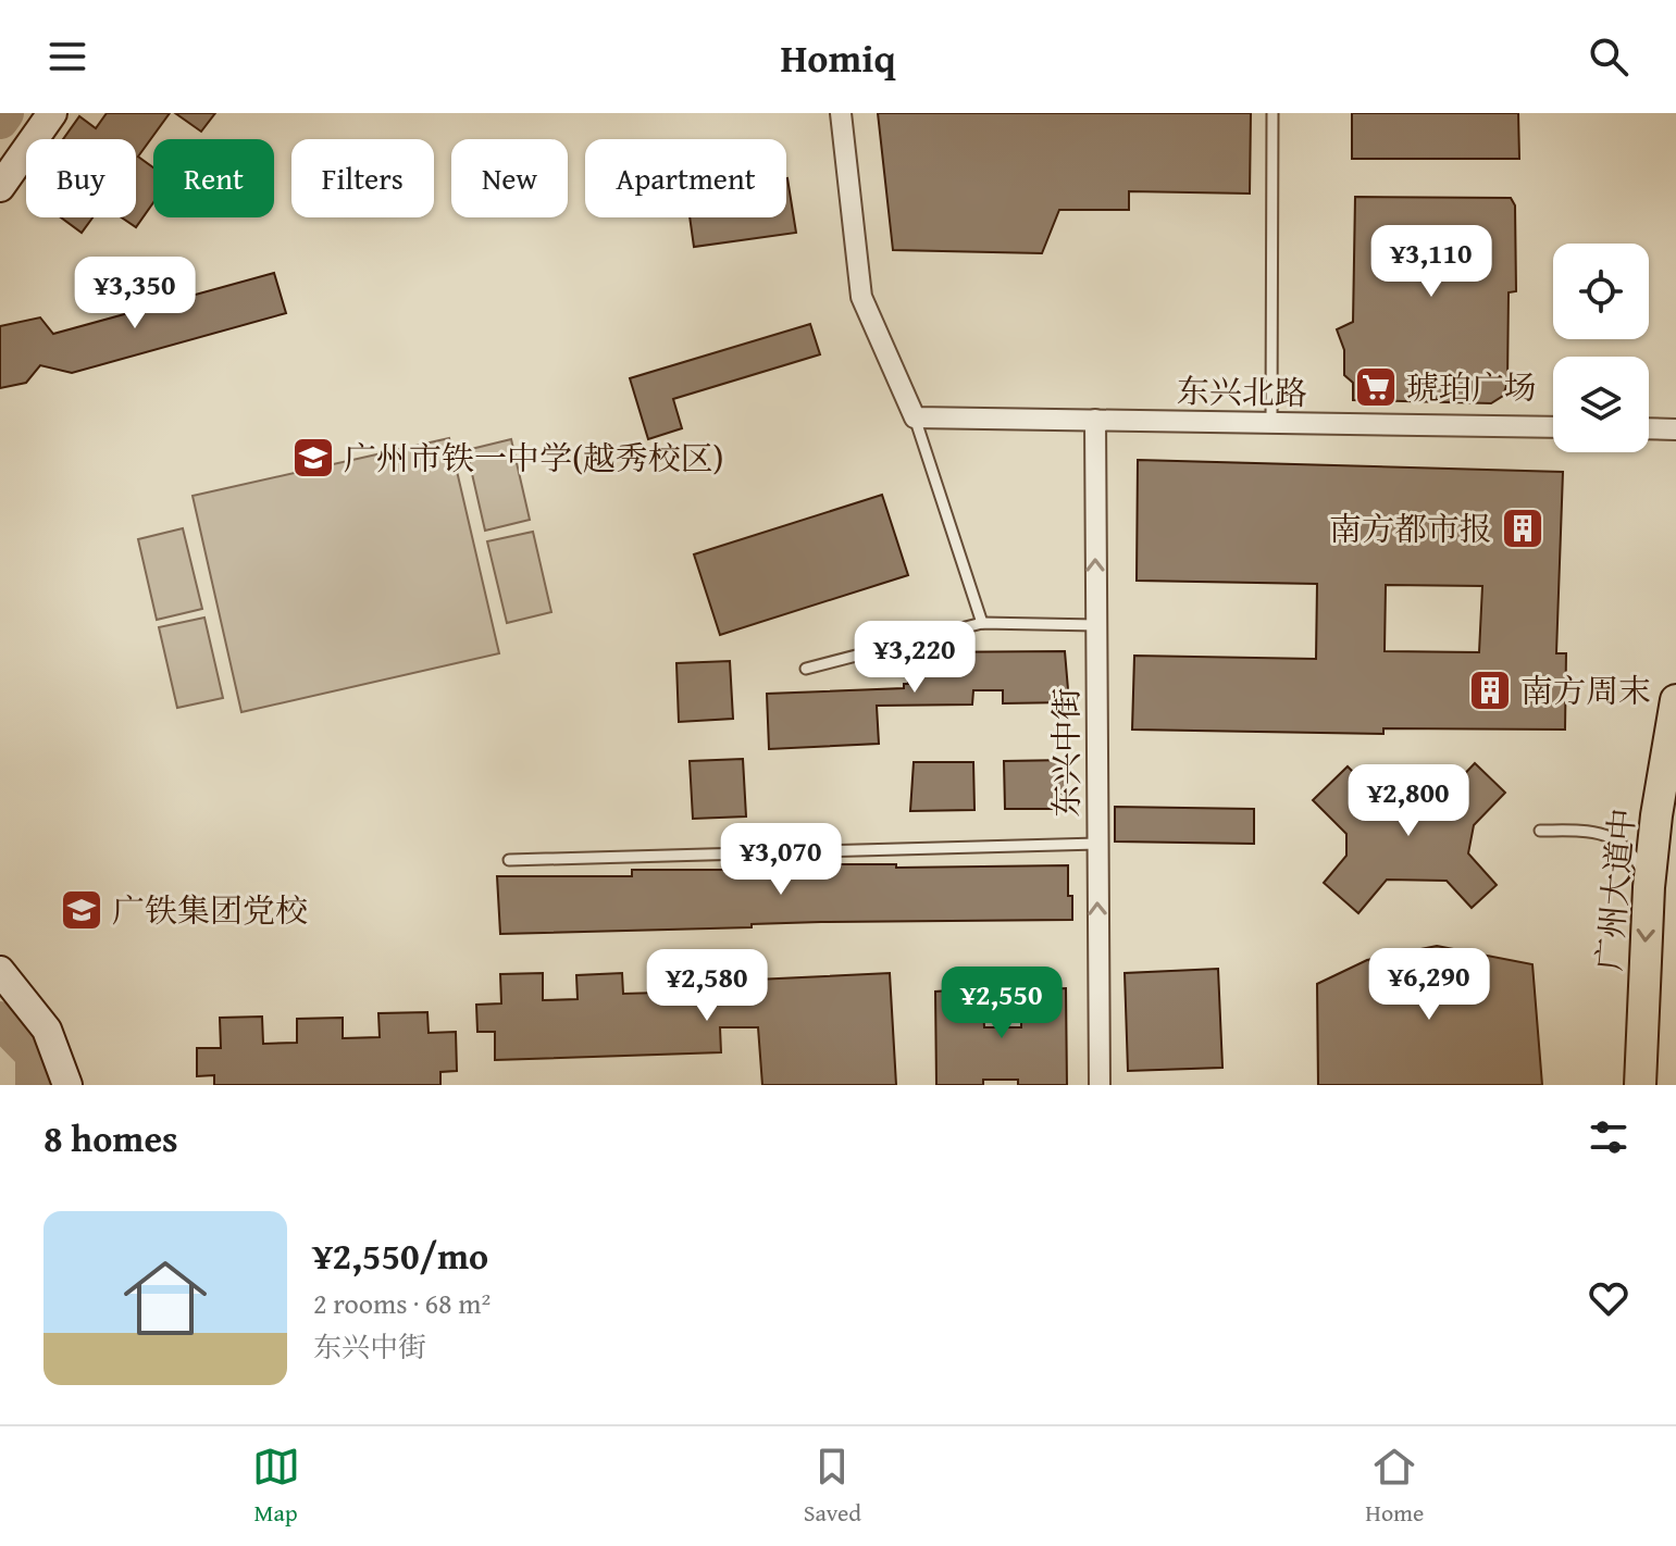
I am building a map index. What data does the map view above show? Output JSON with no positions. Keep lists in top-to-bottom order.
{
  "streets": {
    "main road": ["广州大道中"],
    "street": ["东兴北路", "东兴中街"]
  },
  "crossings": [
    ["东兴北路", "东兴中街"]
  ],
  "one_way": ["东兴中街", "广州大道中"],
  "places": {
    "supermarket": ["琥珀广场"],
    "school or university": ["广州市铁一中学(越秀校区)", "广铁集团党校"],
    "building": ["南方都市报", "南方周末"]
  },
  "page": {
    "header": "Homiq",
    "chip": [
      "Buy",
      "Rent",
      "Filters",
      "New",
      "Apartment"
    ],
    "price": [
      "¥3,110",
      "¥3,350",
      "¥3,220",
      "¥2,800",
      "¥3,070",
      "¥6,290",
      "¥2,580",
      "¥2,550"
    ],
    "heading": "8 homes",
    "list": [
      {
        "name": "¥2,550/mo",
        "note": "2 rooms · 68 m² · 东兴中街"
      }
    ],
    "tabs": ["Map", "Saved", "Home"]
  }
}
